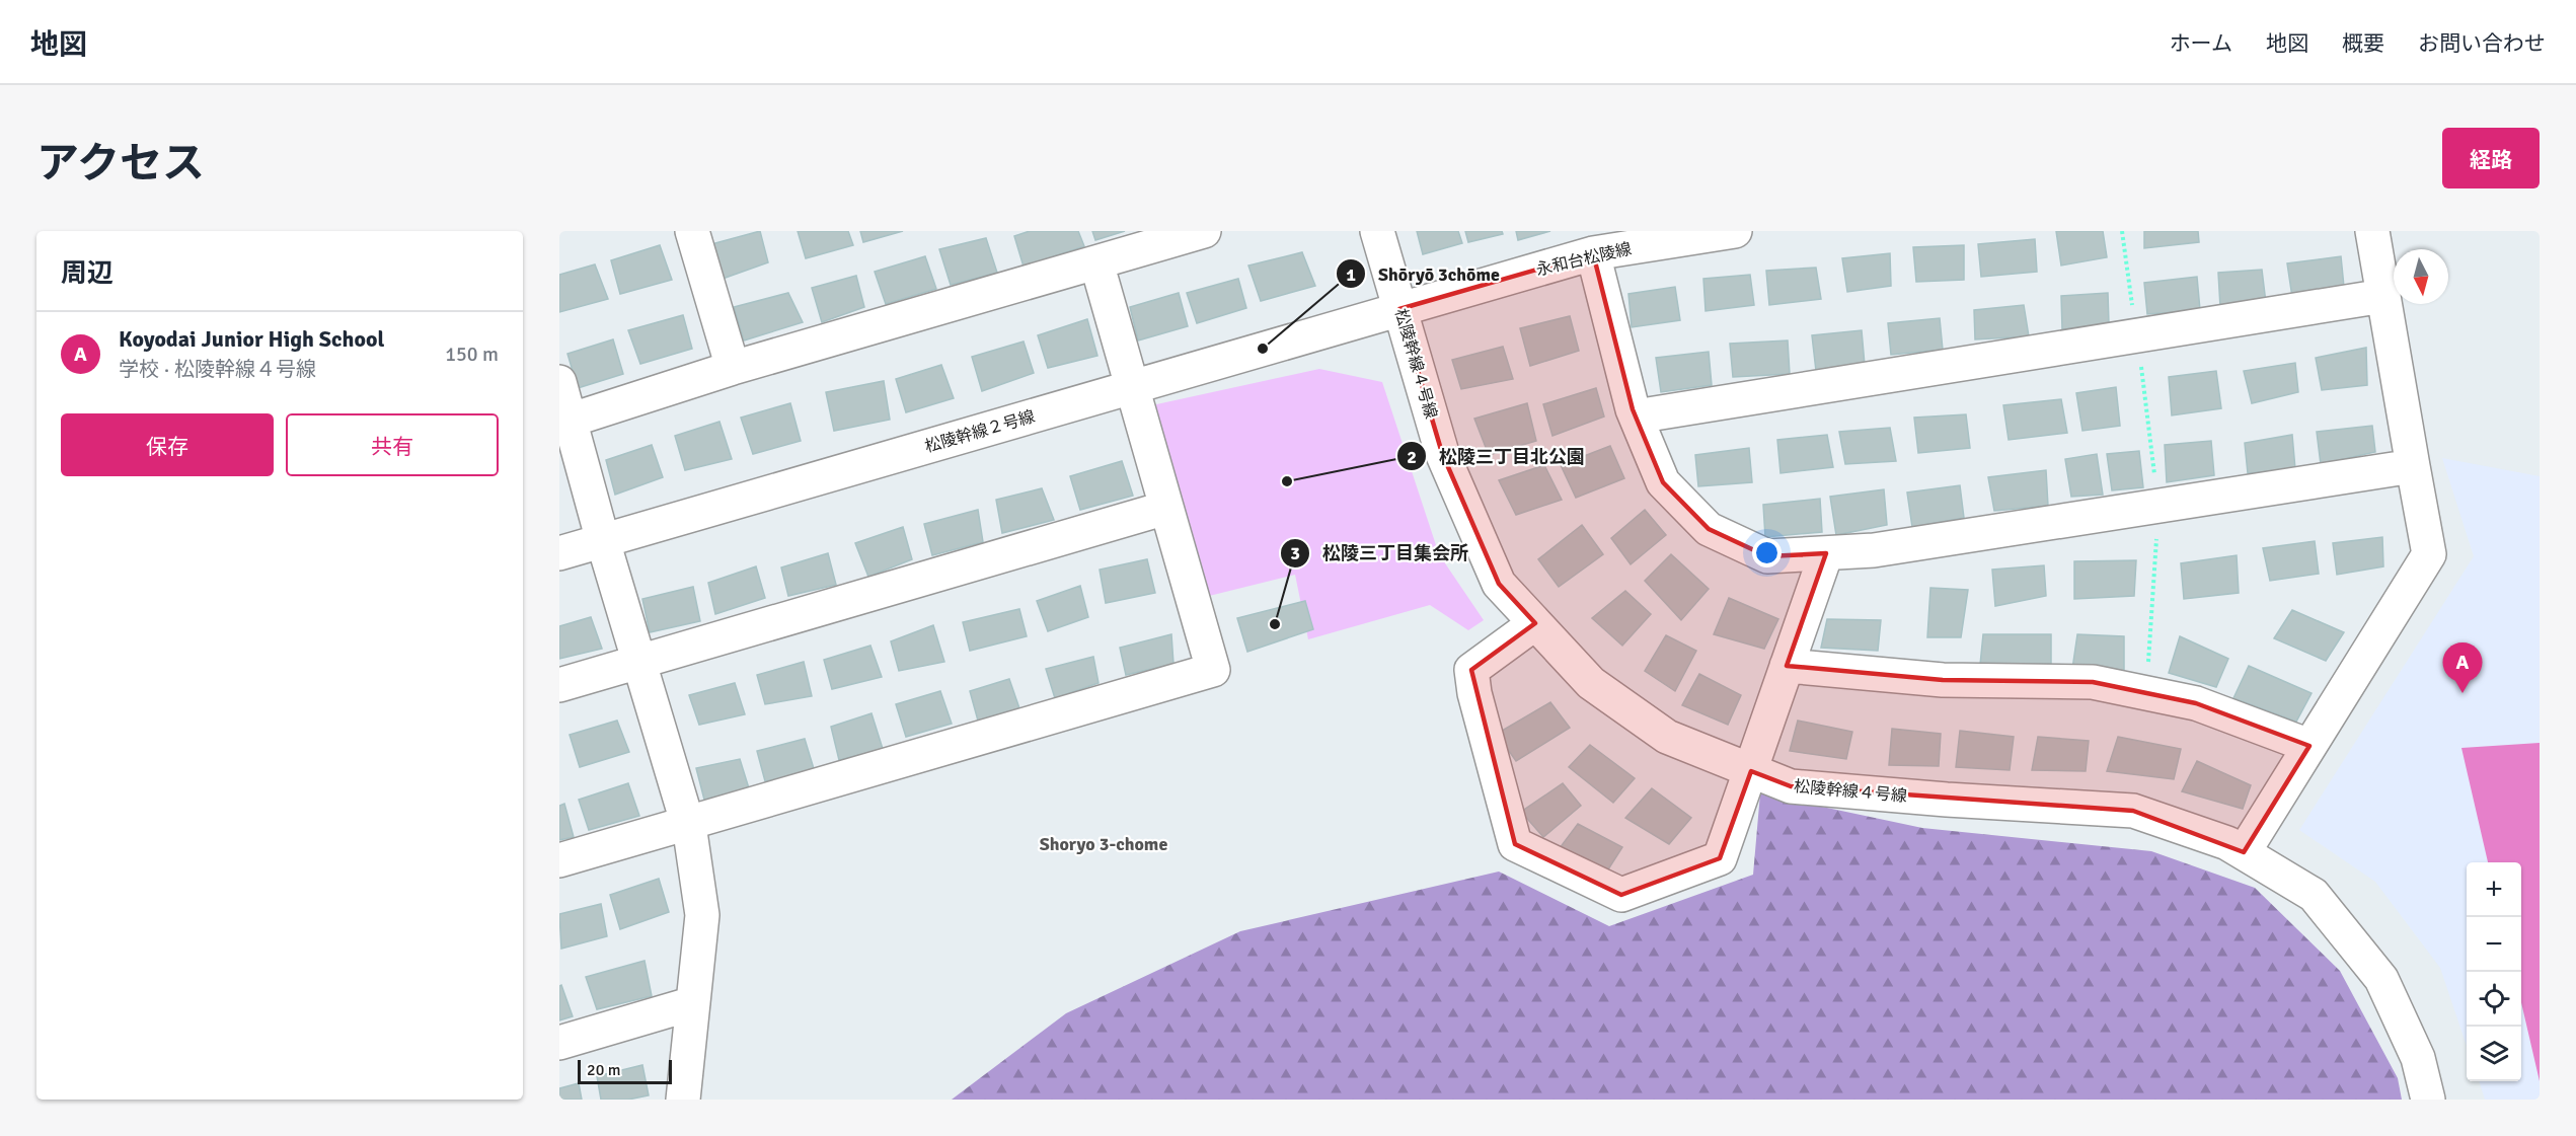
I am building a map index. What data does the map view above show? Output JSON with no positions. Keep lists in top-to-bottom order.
{
  "streets": {
    "street": ["永和台松陵線", "松陵幹線４号線", "松陵幹線２号線"]
  },
  "crossings": [
    ["永和台松陵線", "松陵幹線４号線"],
    ["永和台松陵線", "松陵幹線２号線"],
    ["松陵幹線４号線", "松陵幹線２号線"]
  ],
  "districts": ["Shoryo 3-chome"],
  "places": ["Shōryō 3chōme", "松陵三丁目北公園", "松陵三丁目集会所"],
  "scale_bar": "20 m",
  "north": "bottom",
  "page": {
    "header": "地図",
    "nav": [
      "ホーム",
      "地図",
      "概要",
      "お問い合わせ"
    ],
    "title": "アクセス",
    "buttons": [
      "経路",
      ["保存", "共有"]
    ],
    "heading": "周辺",
    "list": [
      {
        "mark": "A",
        "name": "Koyodai Junior High School",
        "note": "学校 · 松陵幹線４号線",
        "value": "150 m"
      }
    ],
    "pins": "A",
    "map_buttons": ["+", "−"],
    "scale": "20 m"
  }
}
